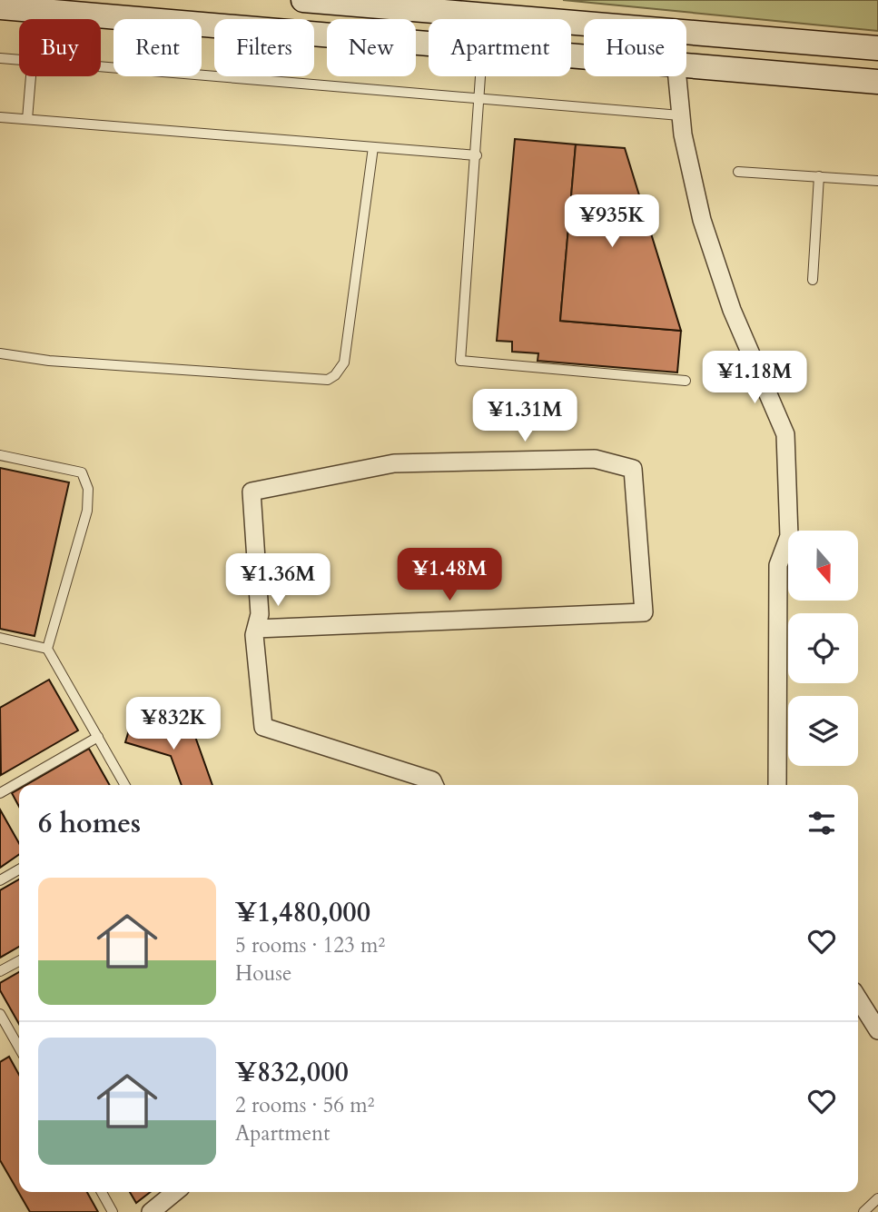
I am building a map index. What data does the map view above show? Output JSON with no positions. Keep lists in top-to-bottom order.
{
  "north": "bottom",
  "page": {
    "chip": [
      "Buy",
      "Rent",
      "Filters",
      "New",
      "Apartment",
      "House"
    ],
    "price": [
      "¥935K",
      "¥1.18M",
      "¥1.31M",
      "¥1.48M",
      "¥1.36M",
      "¥832K"
    ],
    "heading": "6 homes",
    "list": [
      {
        "name": "¥1,480,000",
        "note": "5 rooms · 123 m² · House"
      },
      {
        "name": "¥832,000",
        "note": "2 rooms · 56 m² · Apartment"
      }
    ]
  }
}
